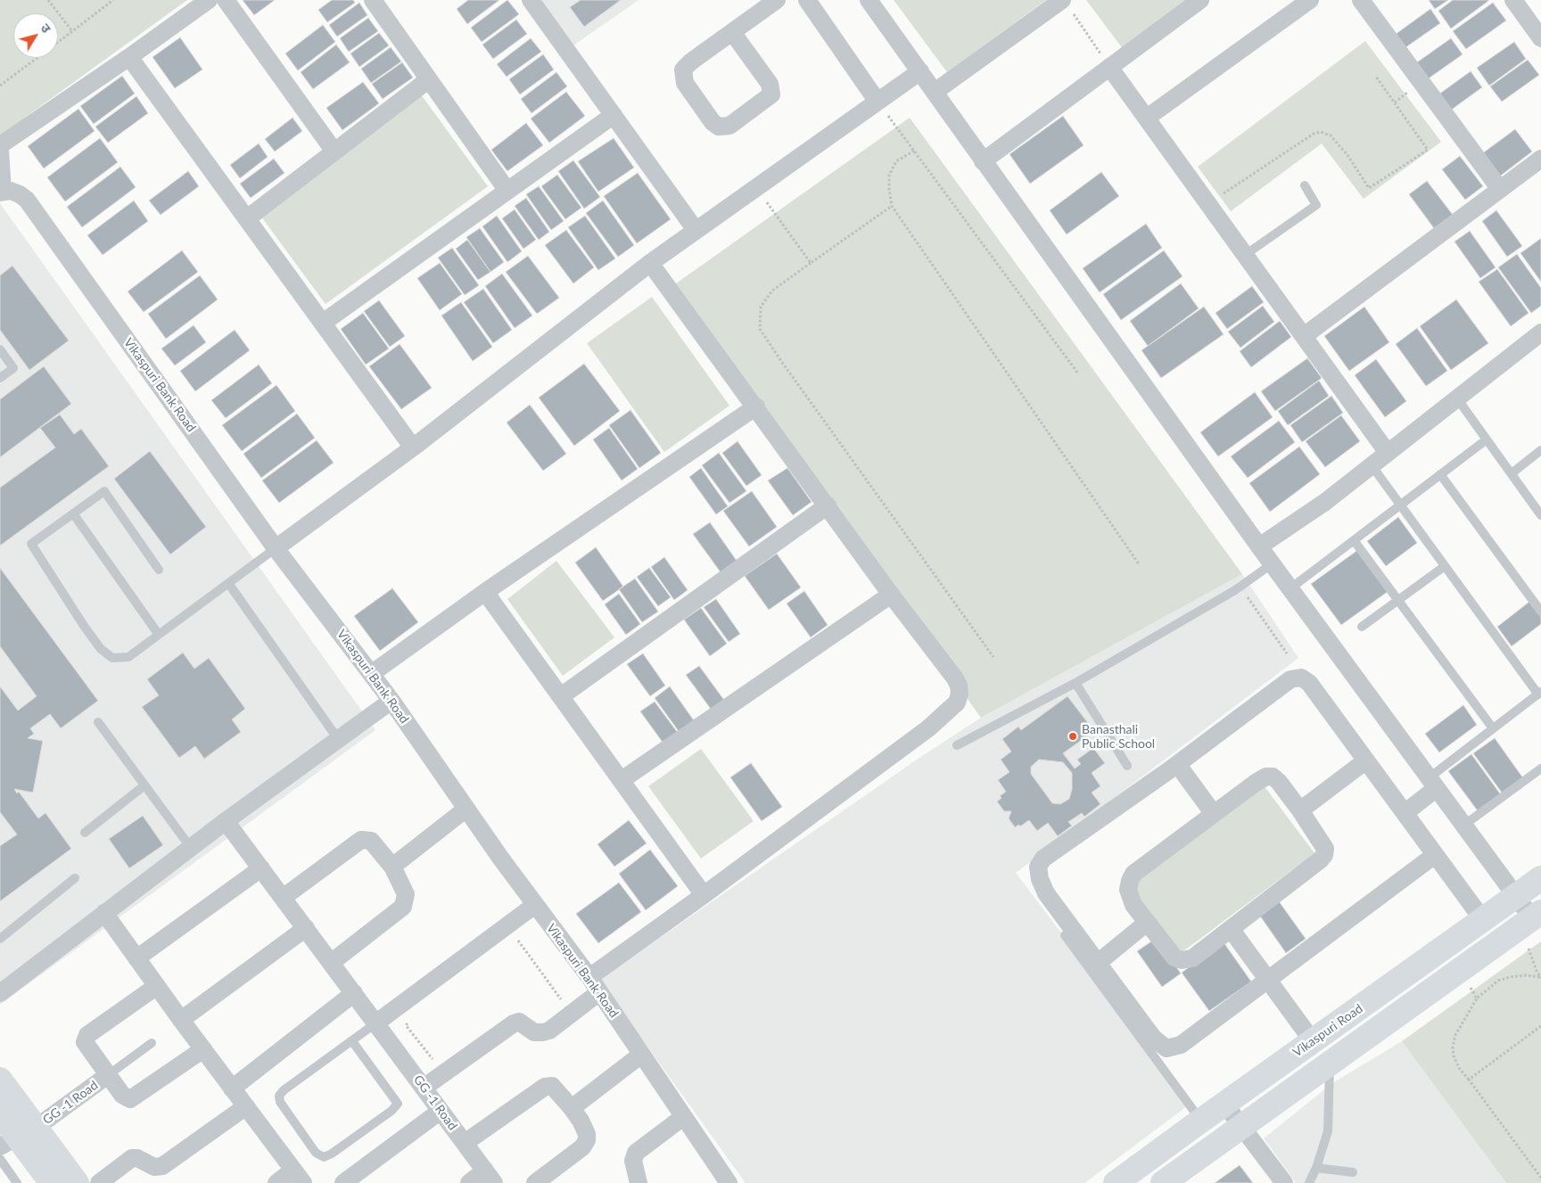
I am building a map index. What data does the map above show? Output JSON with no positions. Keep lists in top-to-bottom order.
{
  "streets": {
    "street": ["Vikaspuri Bank Road", "Vikaspuri Road", "GG -1 Road"]
  },
  "places": ["Banasthali Public School"],
  "north": "top right"
}
